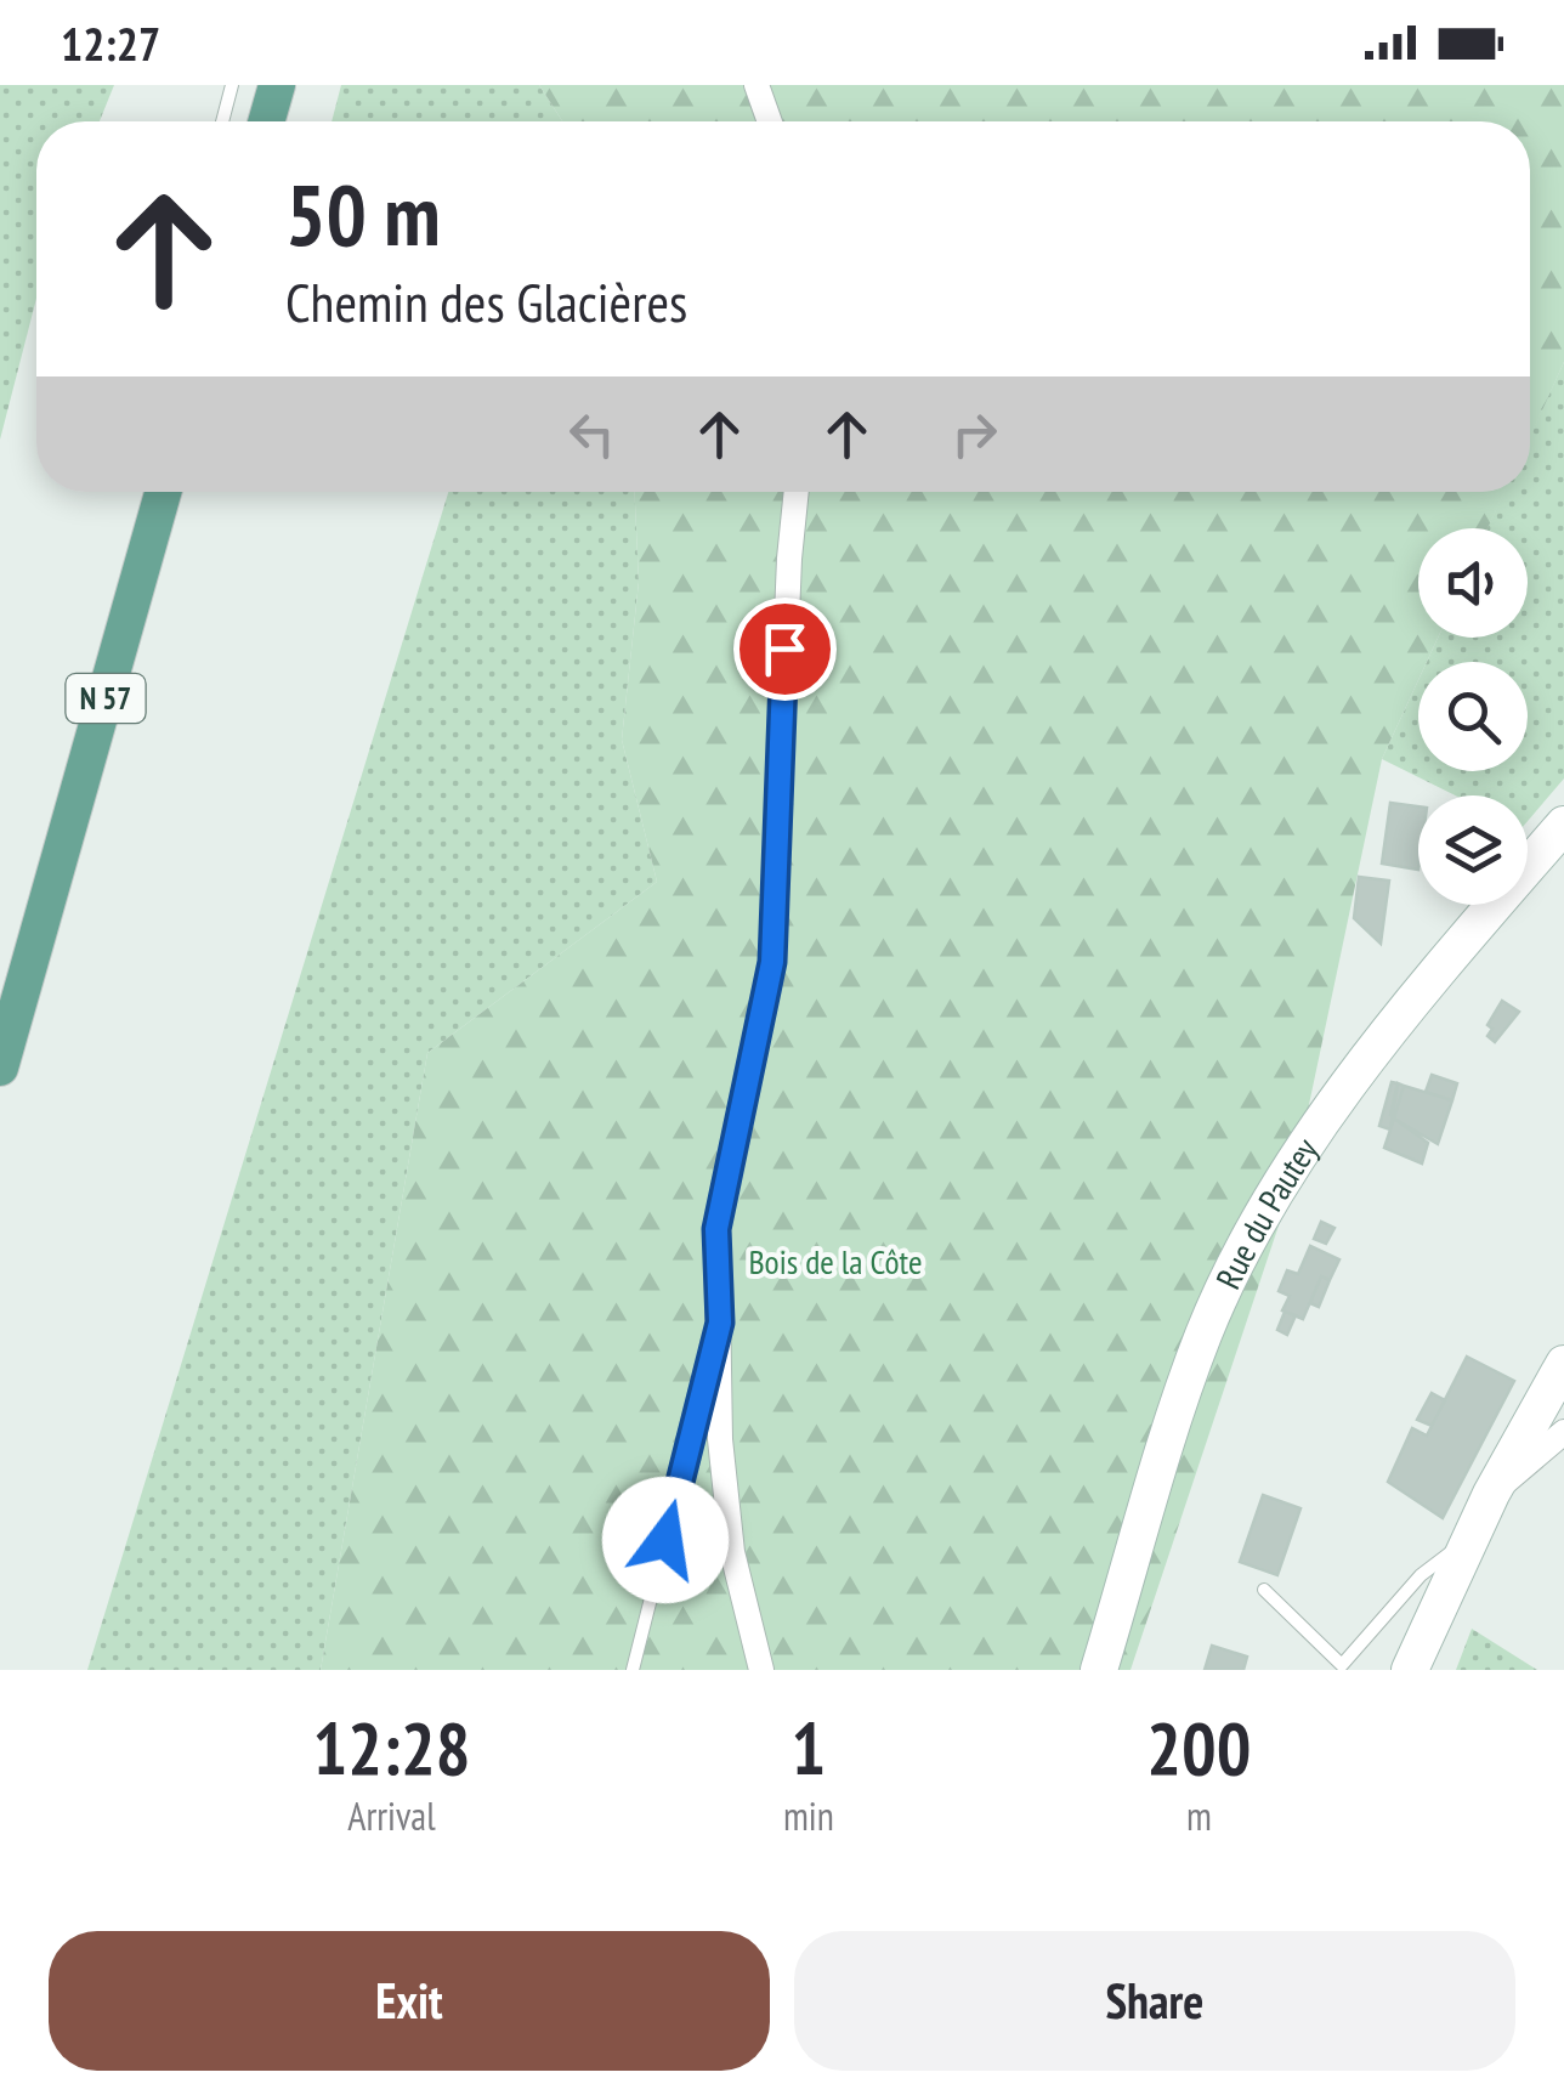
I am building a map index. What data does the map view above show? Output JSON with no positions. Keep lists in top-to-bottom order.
{
  "streets": {
    "main road": ["N 57"],
    "street": ["Rue du Pautey"]
  },
  "parks": ["Bois de la Côte"],
  "page": {
    "status": "12:27",
    "turn": ["50 m", "Chemin des Glacières"],
    "eta": [
      "12:28",
      "Arrival",
      "1",
      "min",
      "200",
      "m"
    ],
    "buttons": ["Exit", "Share"]
  }
}
